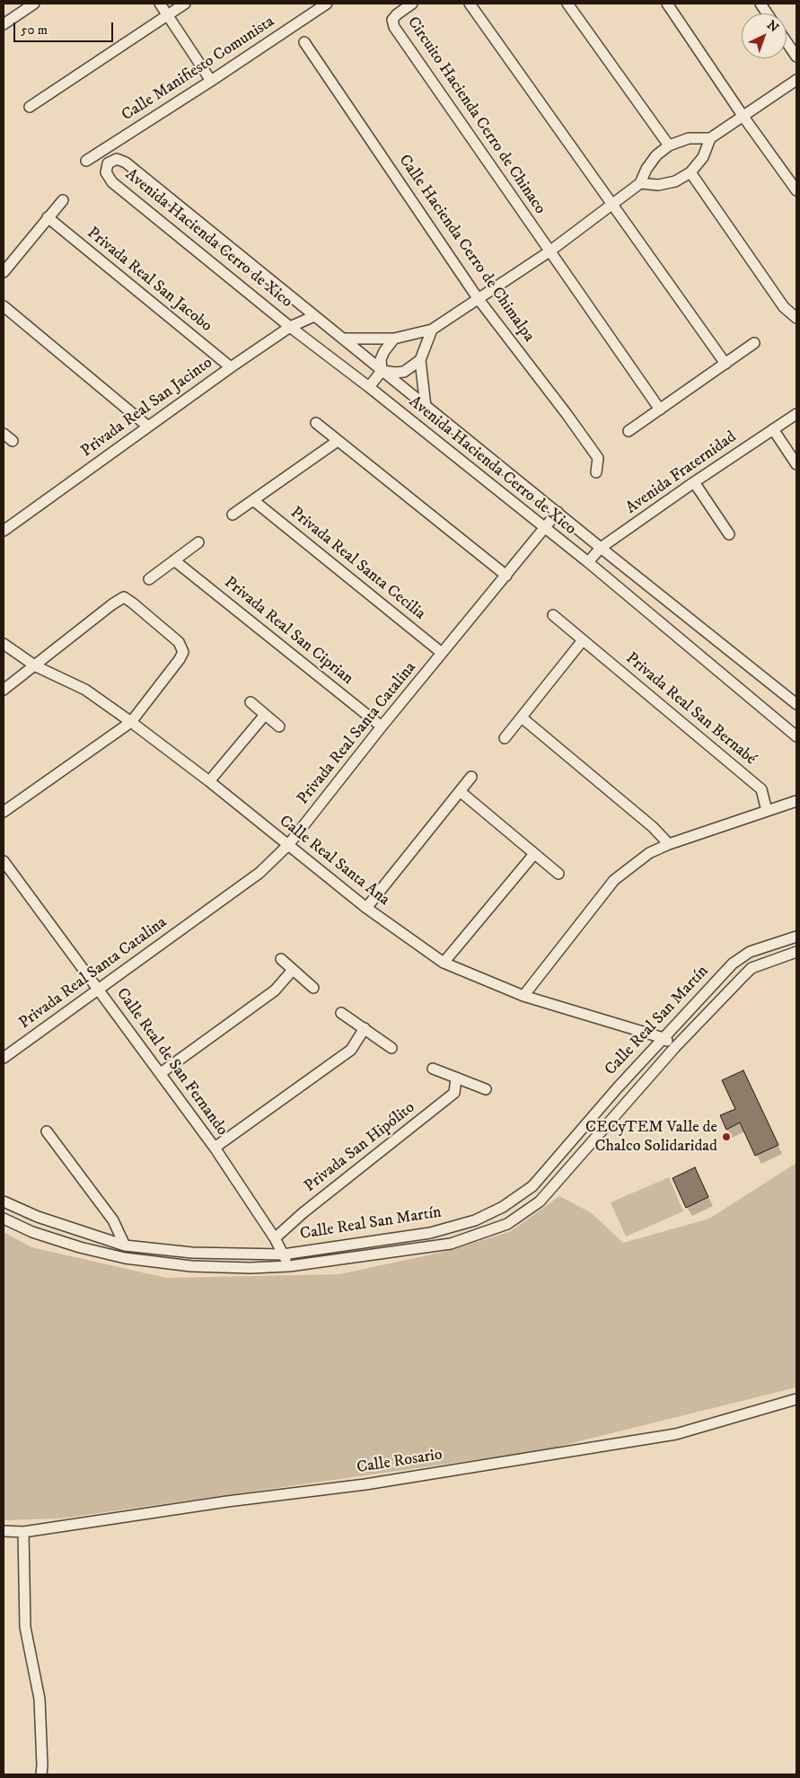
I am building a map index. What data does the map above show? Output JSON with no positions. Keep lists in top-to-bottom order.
{
  "streets": {
    "street": [
      "Calle Manifiesto Comunista",
      "Circuito Hacienda Cerro de Chinaco",
      "Avenida Hacienda Cerro de Xico",
      "Calle Hacienda Cerro de Chimalpa",
      "Privada Real San Jacobo",
      "Privada Real San Jacinto",
      "Avenida Fraternidad",
      "Privada Real Santa Cecilia",
      "Privada Real San Ciprian",
      "Privada Real San Bernabé",
      "Privada Real Santa Catalina",
      "Calle Real Santa Ana",
      "Calle Real San Martín",
      "Calle Real de San Fernando",
      "Privada San Hipólito",
      "Calle Rosario"
    ]
  },
  "crossings": [
    ["Avenida Hacienda Cerro de Xico", "Privada Real San Jacinto"],
    ["Avenida Hacienda Cerro de Xico", "Avenida Fraternidad"],
    ["Avenida Hacienda Cerro de Xico", "Privada Real Santa Catalina"],
    ["Privada Real San Jacobo", "Privada Real San Jacinto"],
    ["Privada Real Santa Cecilia", "Privada Real Santa Catalina"],
    ["Privada Real San Ciprian", "Privada Real Santa Catalina"],
    ["Privada Real Santa Catalina", "Calle Real Santa Ana"],
    ["Privada Real Santa Catalina", "Calle Real de San Fernando"],
    ["Calle Real Santa Ana", "Calle Real San Martín"],
    ["Calle Real San Martín", "Calle Real de San Fernando"],
    ["Calle Real de San Fernando", "Privada San Hipólito"]
  ],
  "places": ["CECyTEM Valle de Chalco Solidaridad"],
  "scale_bar": "50 m",
  "north": "top right"
}
